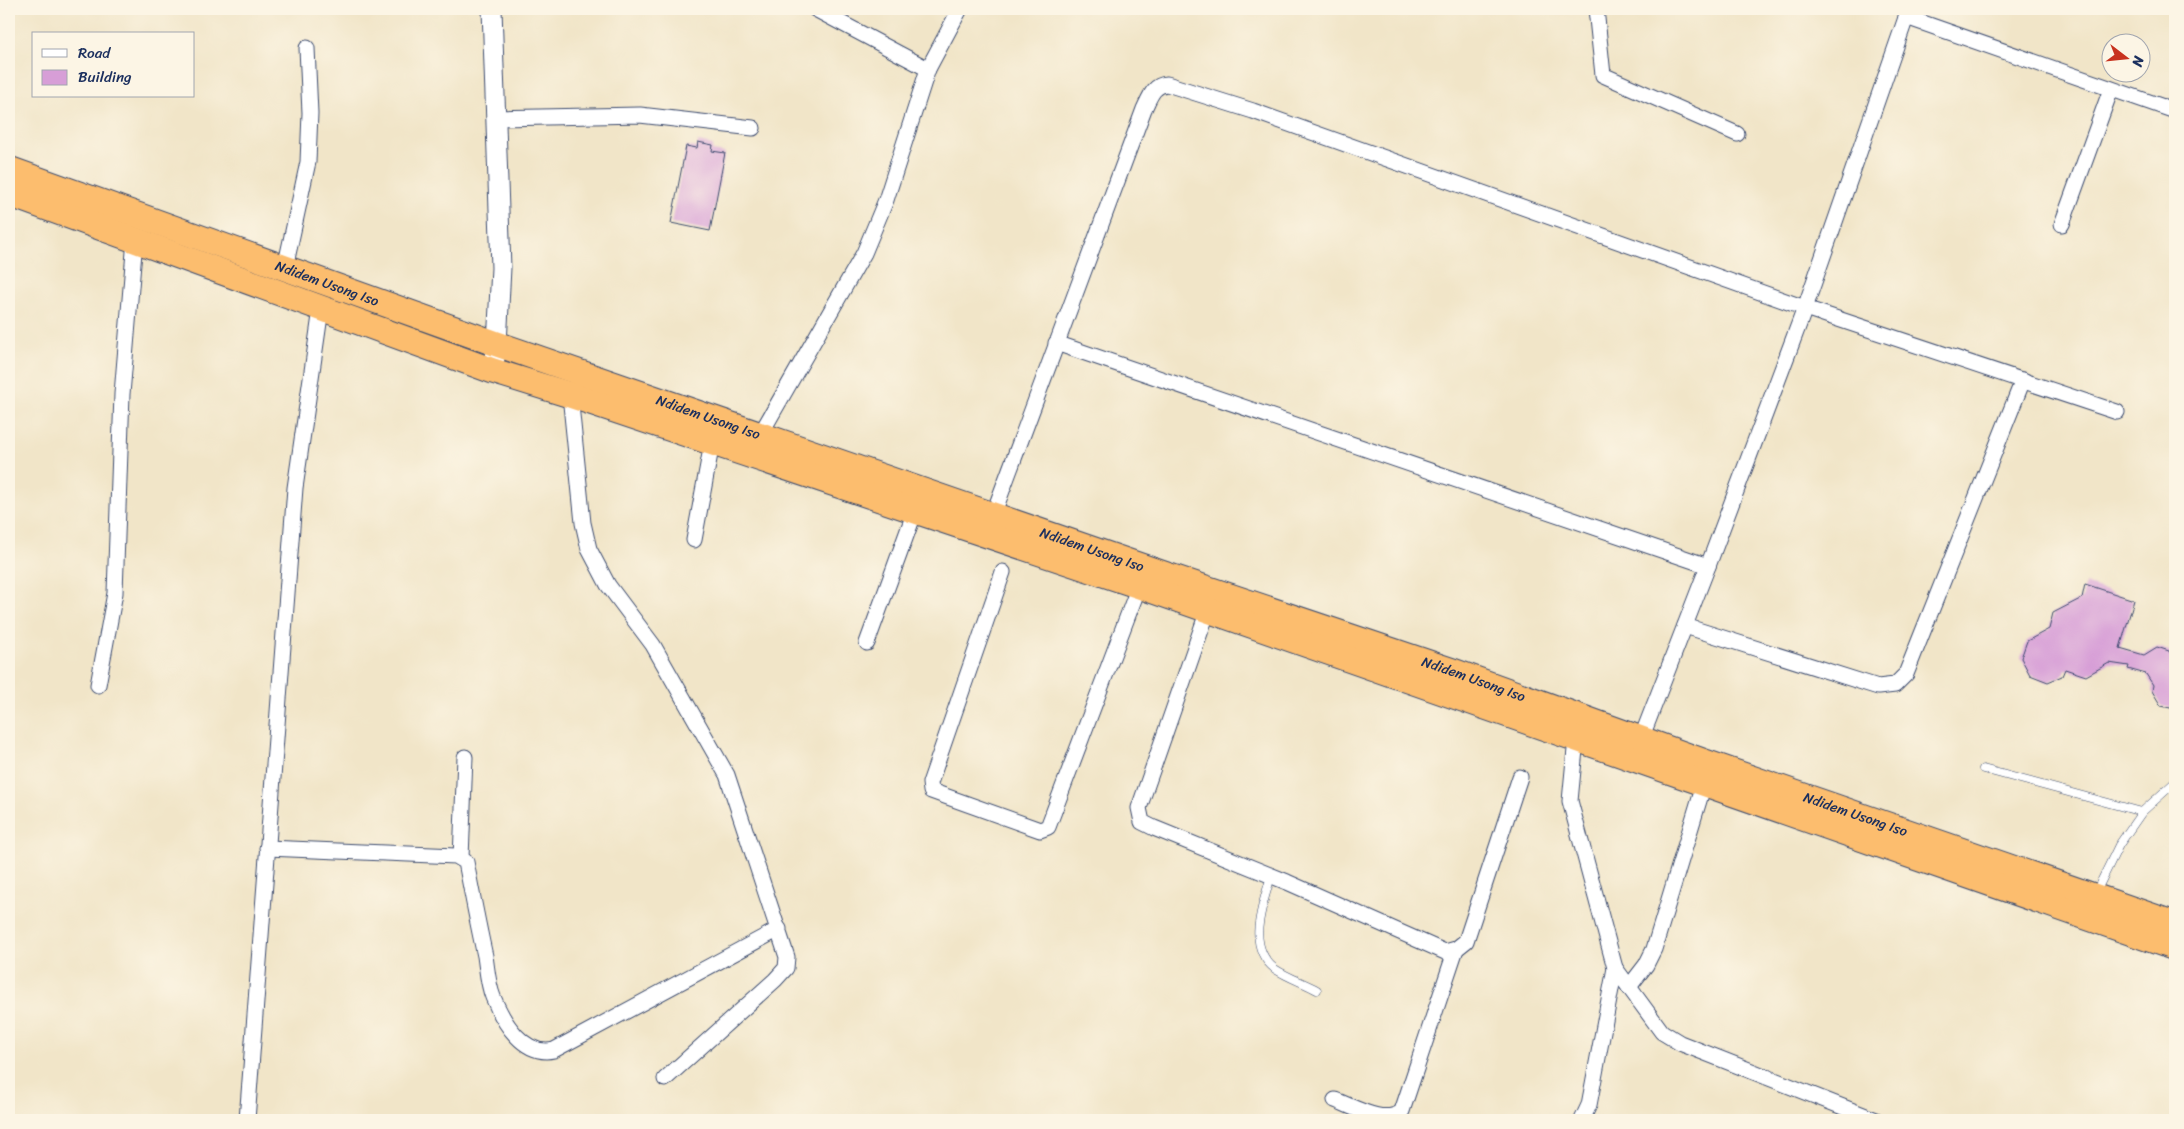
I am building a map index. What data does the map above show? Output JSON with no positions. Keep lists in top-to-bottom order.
{
  "streets": {
    "highway": ["Ndidem Usong Iso"]
  },
  "legend": ["Road", "Building"],
  "north": "right"
}
